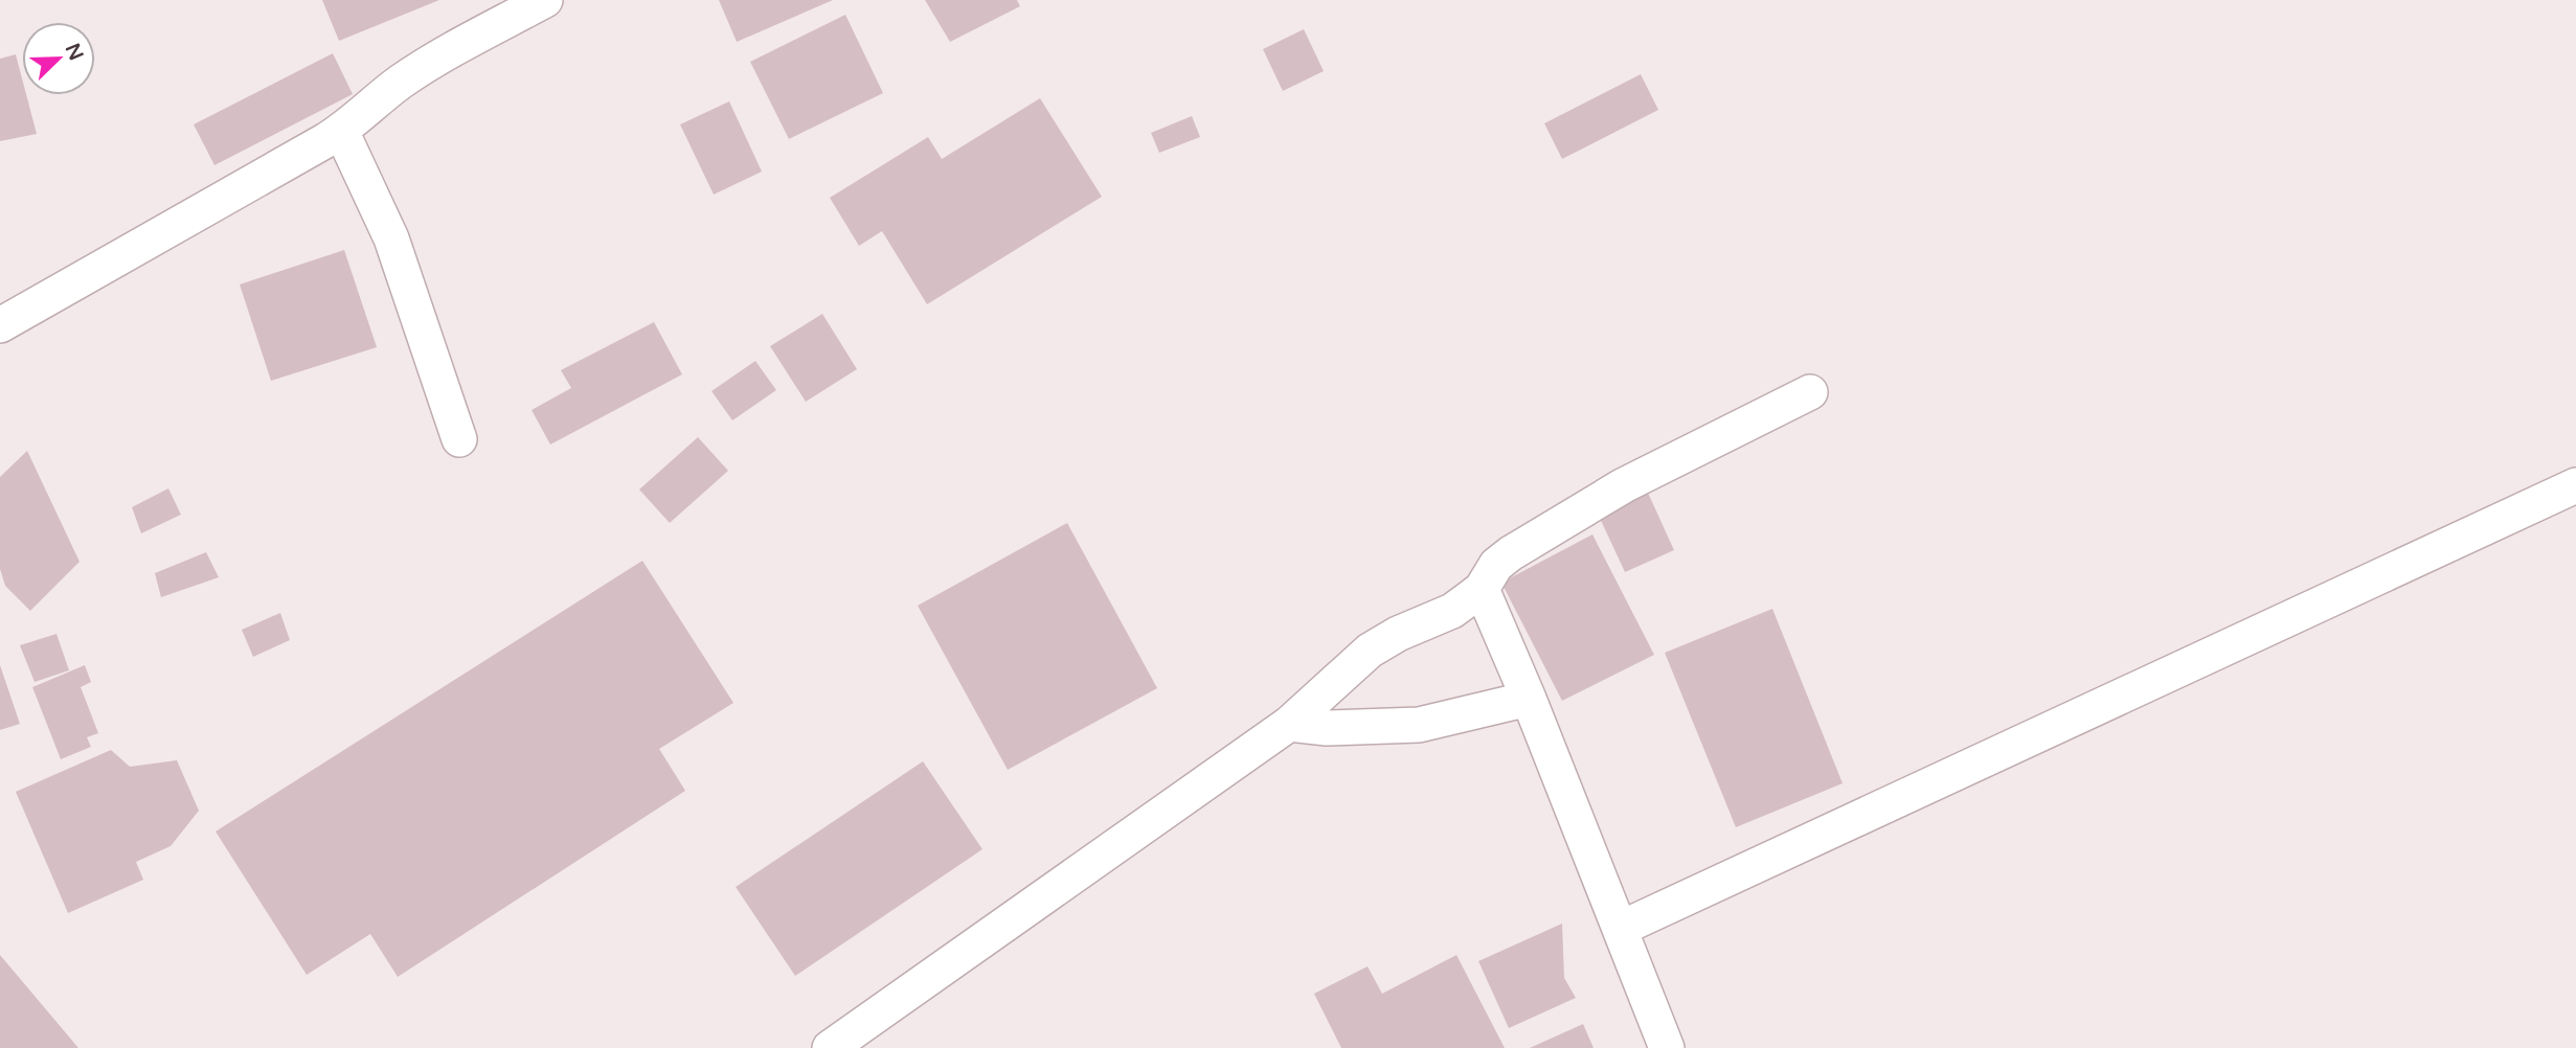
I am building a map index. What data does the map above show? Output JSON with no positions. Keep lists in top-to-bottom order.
{
  "north": "top right"
}
